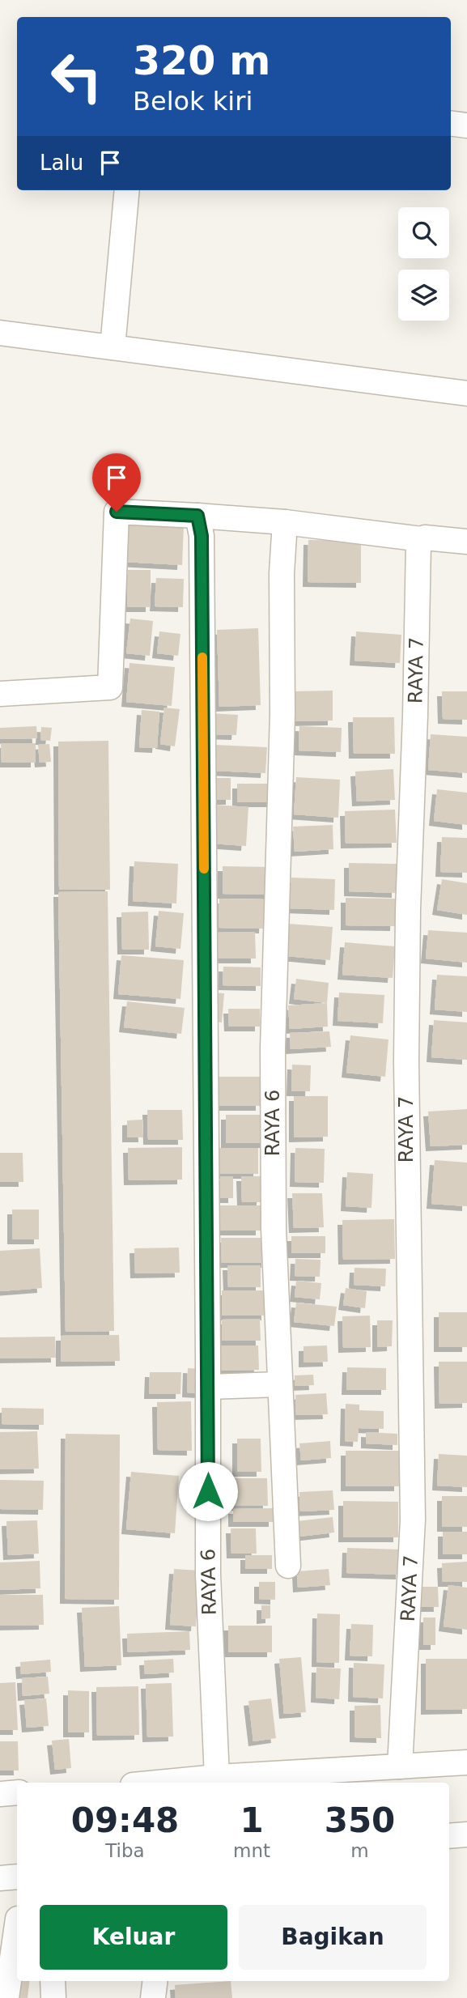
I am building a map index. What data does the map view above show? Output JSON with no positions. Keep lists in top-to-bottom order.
{
  "streets": {
    "street": ["RAYA 7", "RAYA 6"]
  },
  "page": {
    "turn": ["320 m", "Belok kiri"],
    "then": "Lalu",
    "eta": [
      "09:48",
      "Tiba",
      "1",
      "mnt",
      "350",
      "m"
    ],
    "buttons": ["Keluar", "Bagikan"]
  }
}
